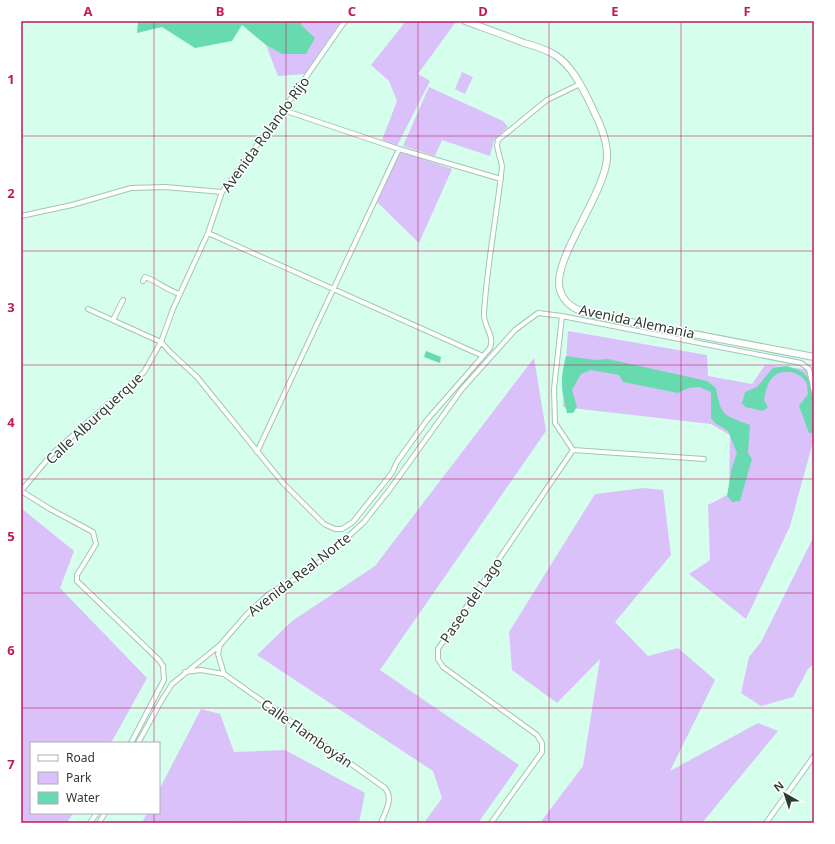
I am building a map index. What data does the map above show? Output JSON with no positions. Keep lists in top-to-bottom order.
{
  "streets": {
    "street": [
      "Avenida Rolando Rijo",
      "Avenida Alemania",
      "Calle Alburquerque",
      "Avenida Real Norte",
      "Paseo del Lago",
      "Calle Flamboyán"
    ]
  },
  "crossings": [
    ["Avenida Rolando Rijo", "Calle Alburquerque"]
  ],
  "legend": ["Road", "Park", "Water"],
  "north": "top left",
  "grid": {
    "columns": [
      "A",
      "B",
      "C",
      "D",
      "E",
      "F"
    ],
    "rows": [
      "1",
      "2",
      "3",
      "4",
      "5",
      "6",
      "7"
    ]
  }
}
